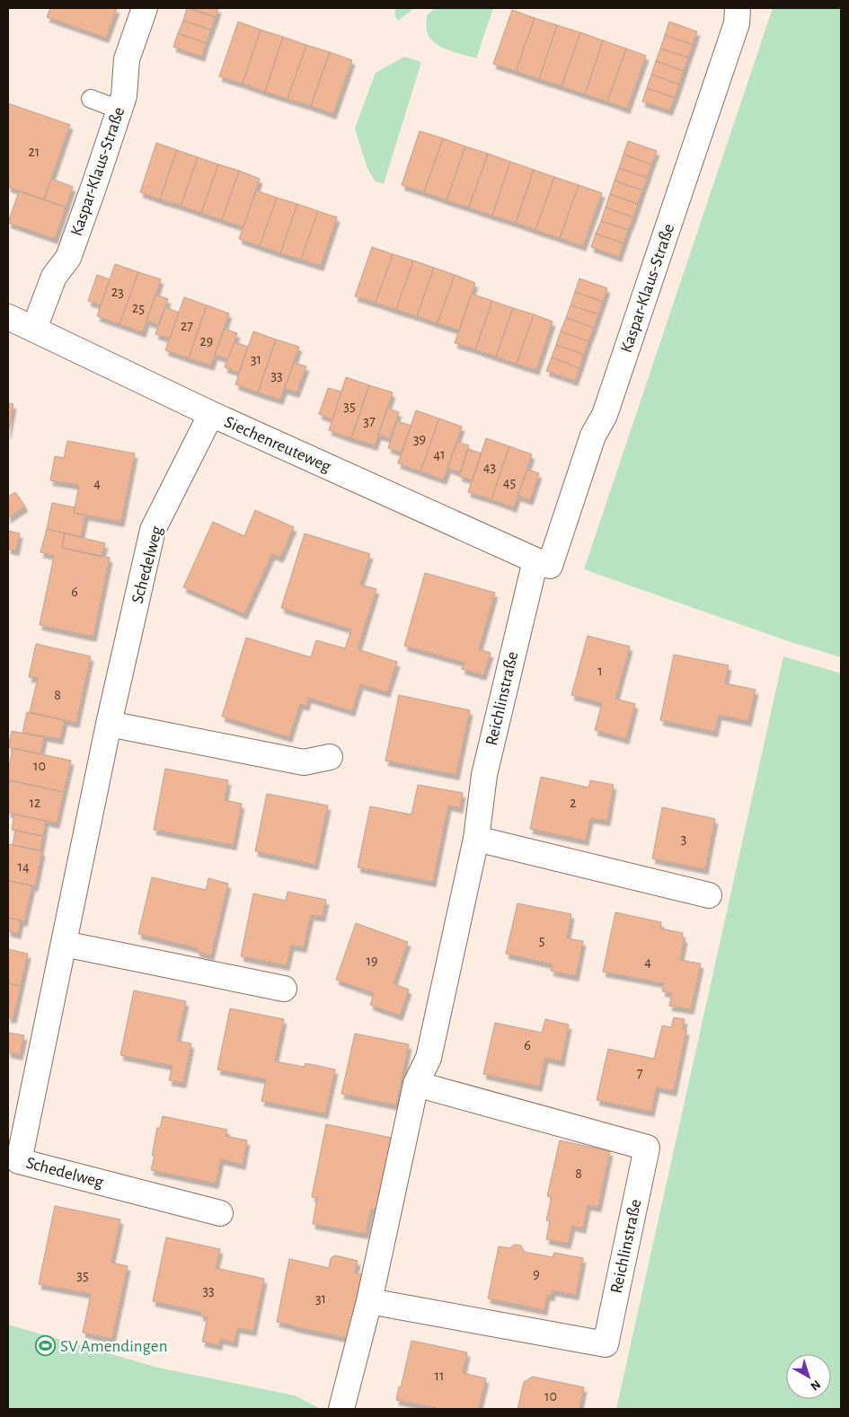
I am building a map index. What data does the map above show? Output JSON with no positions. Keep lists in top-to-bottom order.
{
  "streets": {
    "street": [
      "Kaspar-Klaus-Straße",
      "Siechenreuteweg",
      "Schedelweg",
      "Reichlinstraße"
    ]
  },
  "crossings": [
    ["Kaspar-Klaus-Straße", "Siechenreuteweg"],
    ["Kaspar-Klaus-Straße", "Reichlinstraße"],
    ["Siechenreuteweg", "Schedelweg"],
    ["Siechenreuteweg", "Reichlinstraße"]
  ],
  "places": {
    "sports": ["SV Amendingen"]
  },
  "house_numbers": [
    "21",
    "23",
    "25",
    "27",
    "29",
    "31",
    "33",
    "35",
    "37",
    "39",
    "41",
    "43",
    "45",
    "4",
    "6",
    "1",
    "8",
    "10",
    "12",
    "2",
    "3",
    "14",
    "5",
    "19",
    "4",
    "6",
    "7",
    "8",
    "9",
    "35",
    "33",
    "31",
    "11",
    "10"
  ],
  "north": "bottom right"
}
